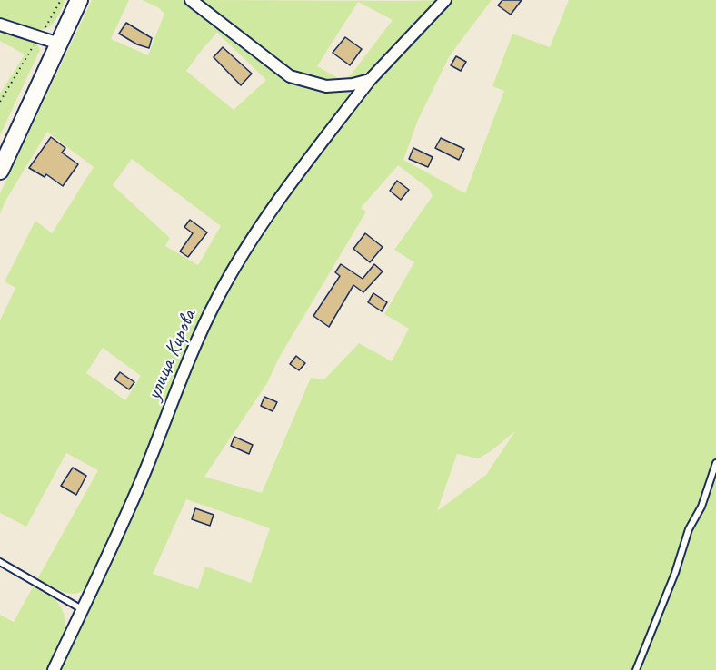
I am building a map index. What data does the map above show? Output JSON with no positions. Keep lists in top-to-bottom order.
{
  "streets": {
    "street": ["улица Кирова"]
  }
}
